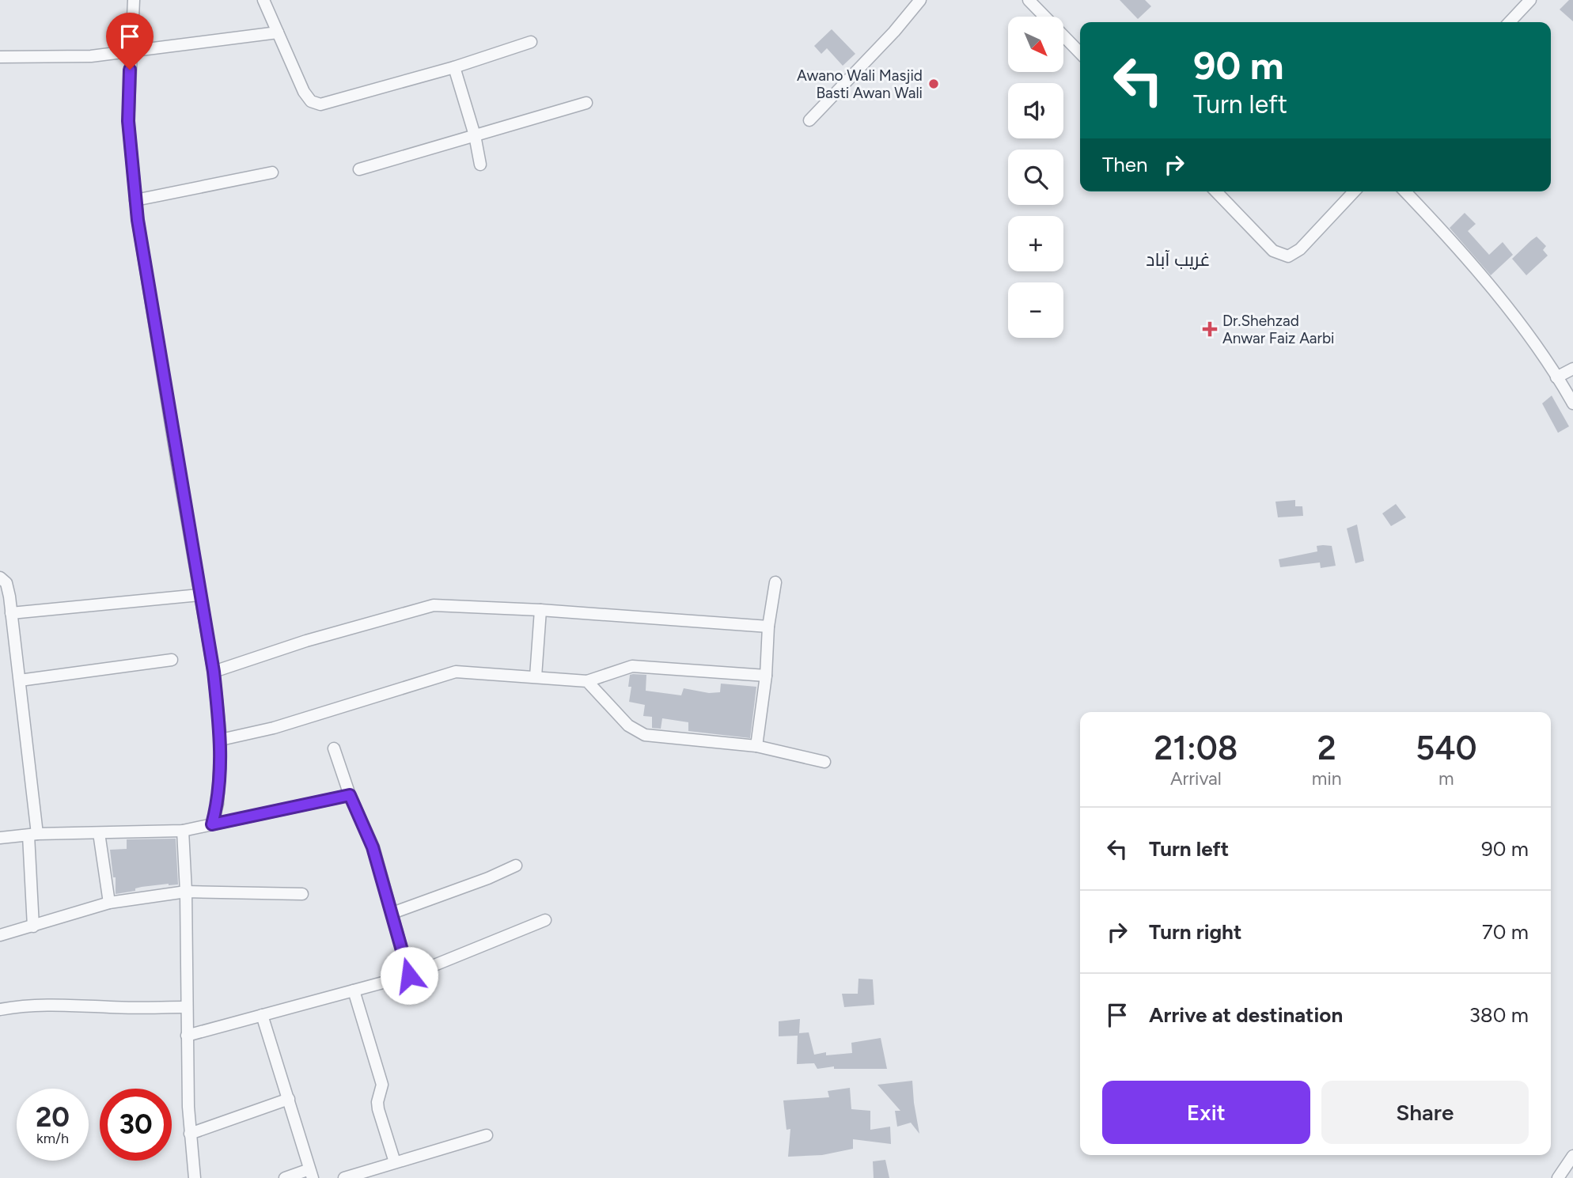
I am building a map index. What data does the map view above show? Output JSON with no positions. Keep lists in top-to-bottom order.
{
  "districts": ["غریب آباد"],
  "places": {
    "other": ["Awano Wali Masjid Basti Awan Wali"],
    "health": ["Dr.Shehzad Anwar Faiz Aarbi"]
  },
  "north": "bottom right",
  "page": {
    "map_buttons": ["+", "−"],
    "turn": ["90 m", "Turn left"],
    "then": "Then",
    "eta": [
      "21:08",
      "Arrival",
      "2",
      "min",
      "540",
      "m"
    ],
    "list": [
      {
        "name": "Turn left",
        "value": "90 m"
      },
      {
        "name": "Turn right",
        "value": "70 m"
      },
      {
        "name": "Arrive at destination",
        "value": "380 m"
      }
    ],
    "buttons": ["Exit", "Share"],
    "speed": "20 km/h",
    "limit": "30"
  }
}
